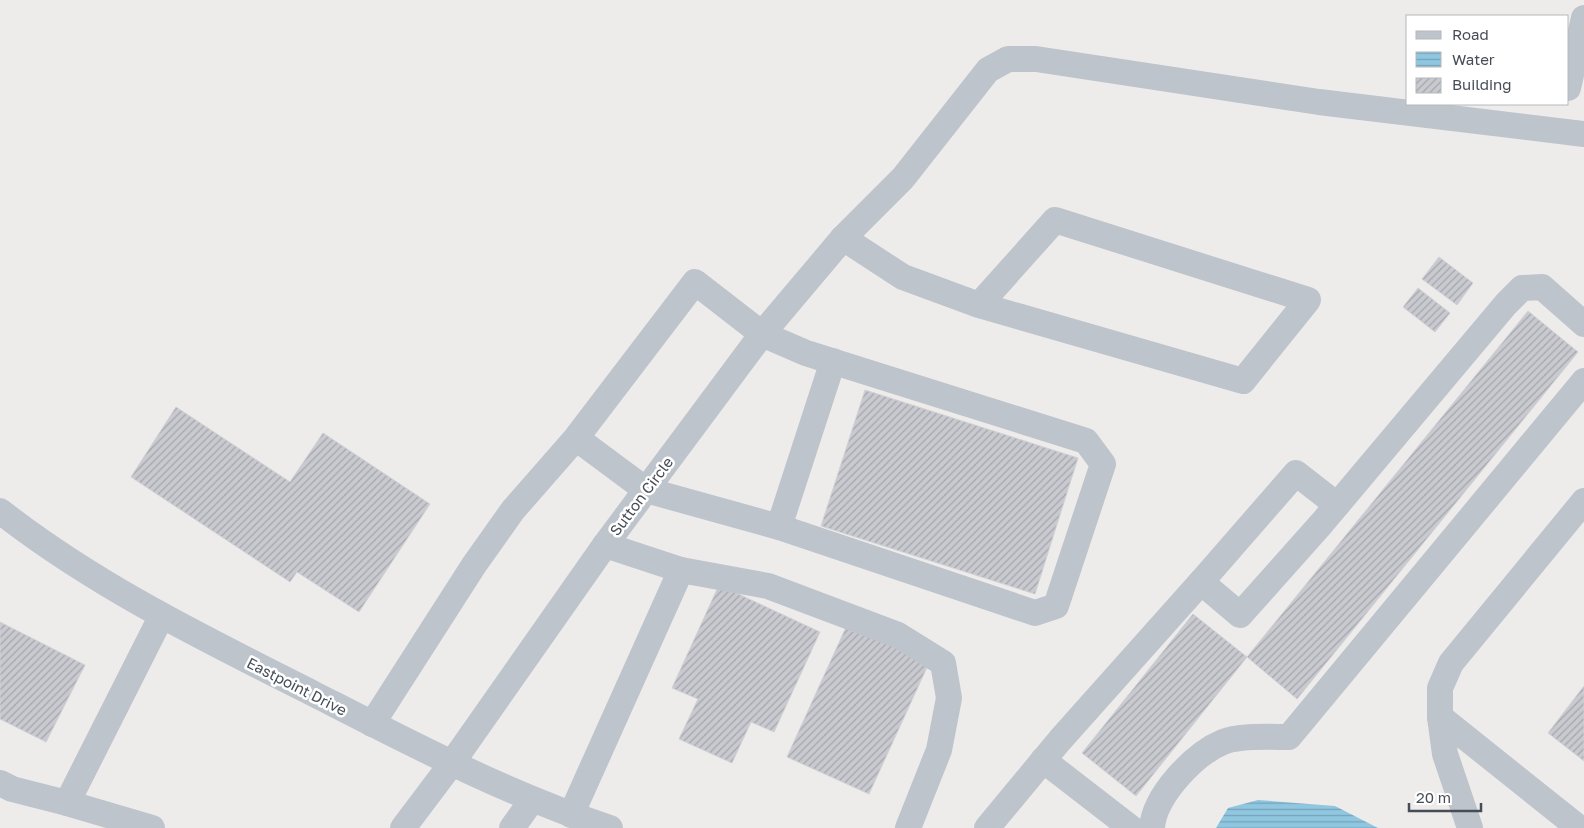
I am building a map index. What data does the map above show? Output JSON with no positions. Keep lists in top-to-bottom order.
{
  "streets": {
    "street": ["Sutton Circle", "Eastpoint Drive"]
  },
  "crossings": [
    ["Sutton Circle", "Eastpoint Drive"]
  ],
  "legend": ["Road", "Water", "Building"],
  "scale_bar": "20 m"
}
